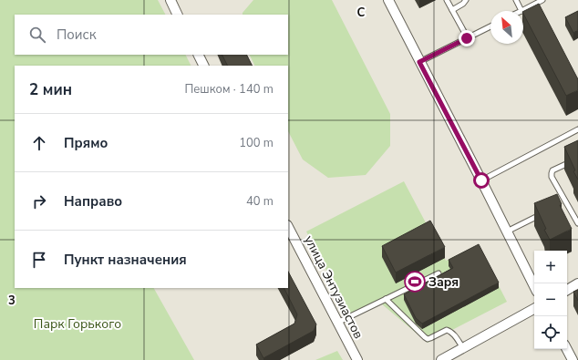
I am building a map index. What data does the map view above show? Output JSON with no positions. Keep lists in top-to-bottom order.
{
  "streets": {
    "street": ["улица Энтузиастов"]
  },
  "parks": ["Парк Горького"],
  "places": {
    "sports": ["Заря"]
  },
  "north": "top left",
  "page": {
    "search": "Поиск",
    "heading": ["2 мин", "Пешком · 140 m"],
    "list": [
      ["Прямо", "100 m"],
      ["Направо", "40 m"],
      "Пункт назначения"
    ],
    "map_buttons": ["+", "−"]
  },
  "grid": {
    "columns": ["C"],
    "rows": ["3"]
  }
}
